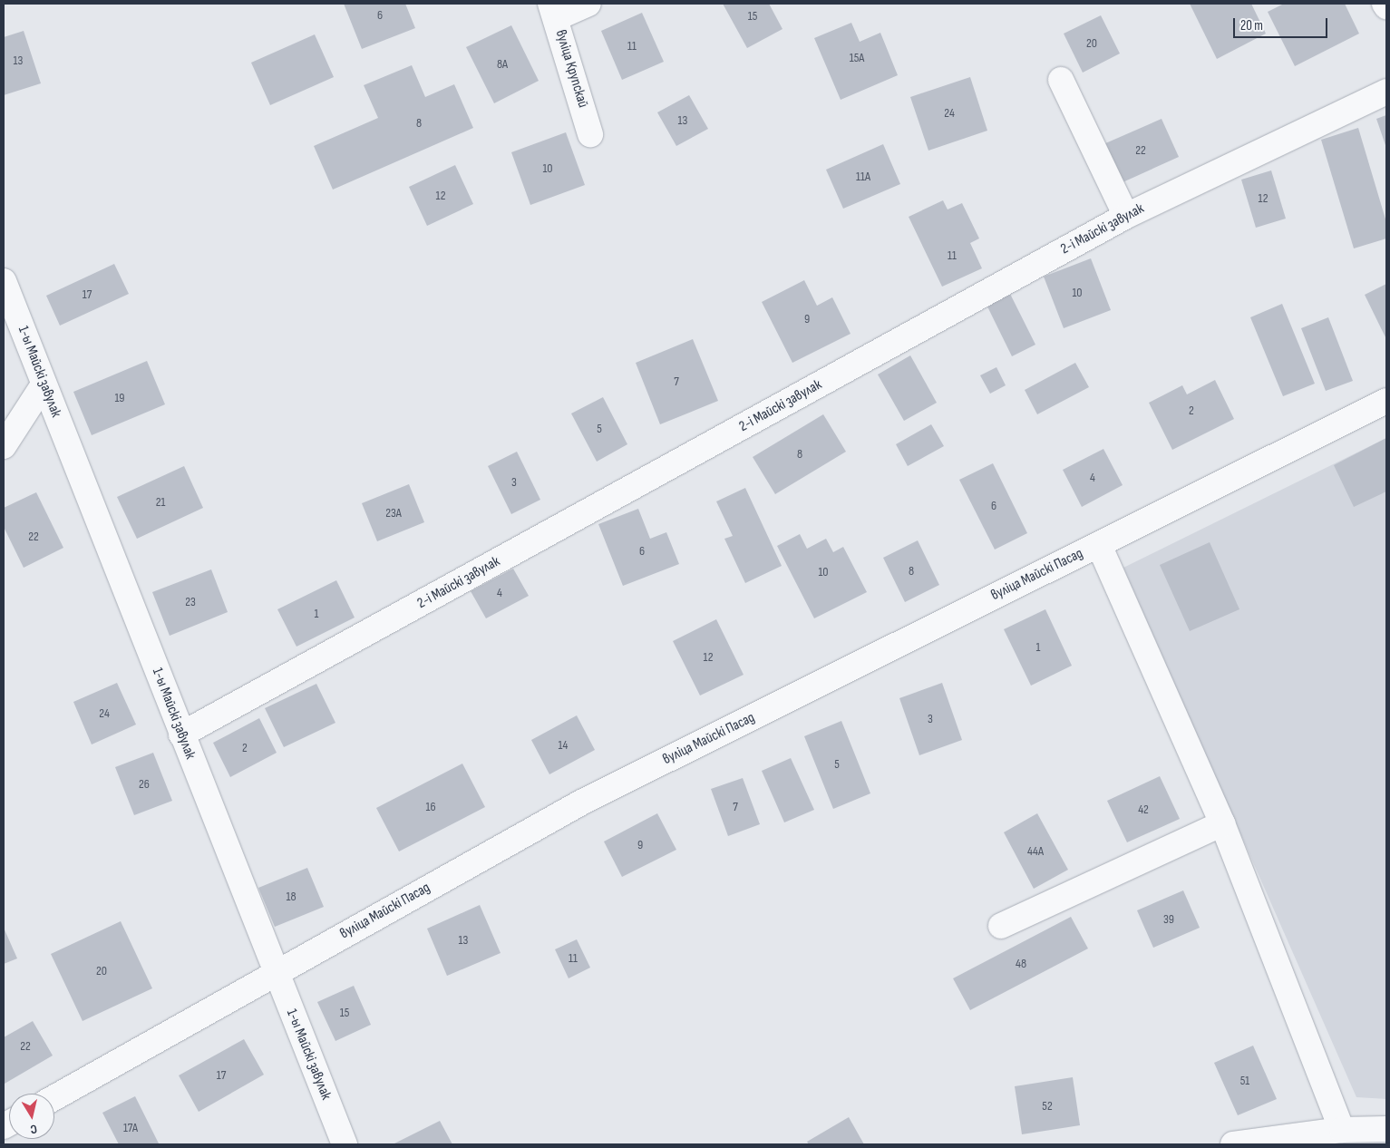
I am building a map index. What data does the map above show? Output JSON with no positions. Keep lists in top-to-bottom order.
{
  "streets": {
    "street": [
      "вуліца Крупскай",
      "2-і Майскі завулак",
      "1-ы Майскі завулак",
      "вуліца Майскі Пасад"
    ]
  },
  "crossings": [
    ["2-і Майскі завулак", "1-ы Майскі завулак"],
    ["1-ы Майскі завулак", "вуліца Майскі Пасад"]
  ],
  "house_numbers": [
    "6",
    "15",
    "20",
    "11",
    "15А",
    "13",
    "8А",
    "24",
    "13",
    "8",
    "22",
    "10",
    "11А",
    "12",
    "12",
    "11",
    "10",
    "17",
    "9",
    "7",
    "19",
    "2",
    "5",
    "8",
    "4",
    "3",
    "21",
    "6",
    "23А",
    "22",
    "6",
    "8",
    "10",
    "4",
    "23",
    "1",
    "1",
    "12",
    "24",
    "3",
    "14",
    "2",
    "5",
    "26",
    "16",
    "7",
    "42",
    "9",
    "44А",
    "18",
    "39",
    "13",
    "11",
    "48",
    "20",
    "15",
    "22",
    "17",
    "51",
    "52",
    "17А"
  ],
  "scale_bar": "20 m",
  "north": "bottom"
}
